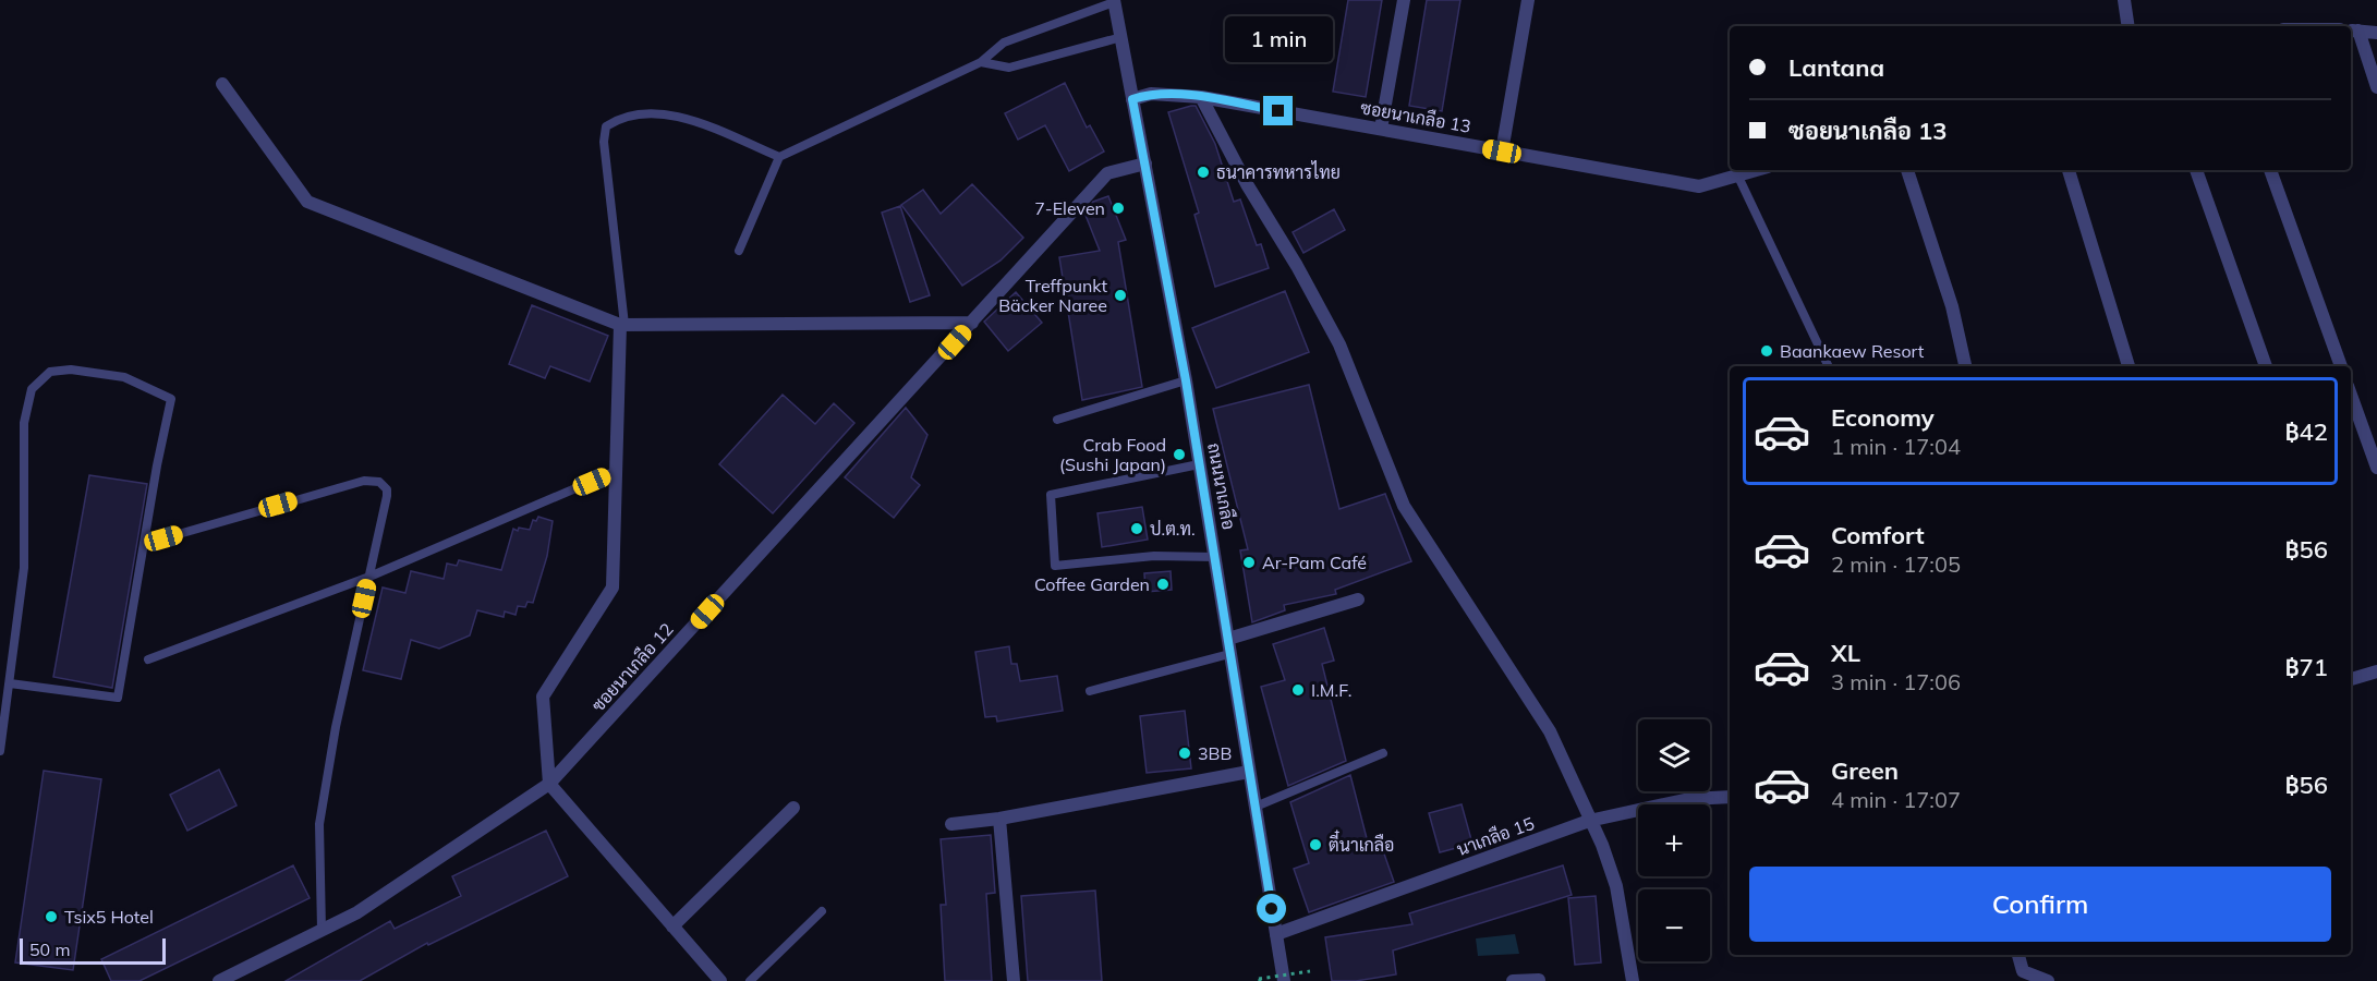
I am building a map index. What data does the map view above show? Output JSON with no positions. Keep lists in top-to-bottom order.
{
  "streets": {
    "street": [
      "ซอยนาเกลือ 13",
      "ถนนนาเกลือ",
      "ซอยนาเกลือ 12",
      "นาเกลือ 15"
    ]
  },
  "crossings": [
    ["ซอยนาเกลือ 13", "ถนนนาเกลือ"],
    ["ถนนนาเกลือ", "ซอยนาเกลือ 12"],
    ["ถนนนาเกลือ", "นาเกลือ 15"]
  ],
  "places": [
    "ธนาคารทหารไทย",
    "7-Eleven",
    "Treffpunkt Bäcker Naree",
    "Baankaew Resort",
    "Crab Food (Sushi Japan)",
    "ป.ต.ท.",
    "Ar-Pam Café",
    "Coffee Garden",
    "I.M.F.",
    "3BB",
    "ตี๋นาเกลือ",
    "Tsix5 Hotel"
  ],
  "scale_bar": "50 m",
  "page": {
    "bubble": "1 min",
    "banner": ["Lantana", "ซอยนาเกลือ 13"],
    "list": [
      {
        "name": "Economy",
        "note": "1 min · 17:04",
        "value": "฿42"
      },
      {
        "name": "Comfort",
        "note": "2 min · 17:05",
        "value": "฿56"
      },
      {
        "name": "XL",
        "note": "3 min · 17:06",
        "value": "฿71"
      },
      {
        "name": "Green",
        "note": "4 min · 17:07",
        "value": "฿56"
      }
    ],
    "map_buttons": ["+", "−"],
    "buttons": "Confirm",
    "scale": "50 m"
  }
}
